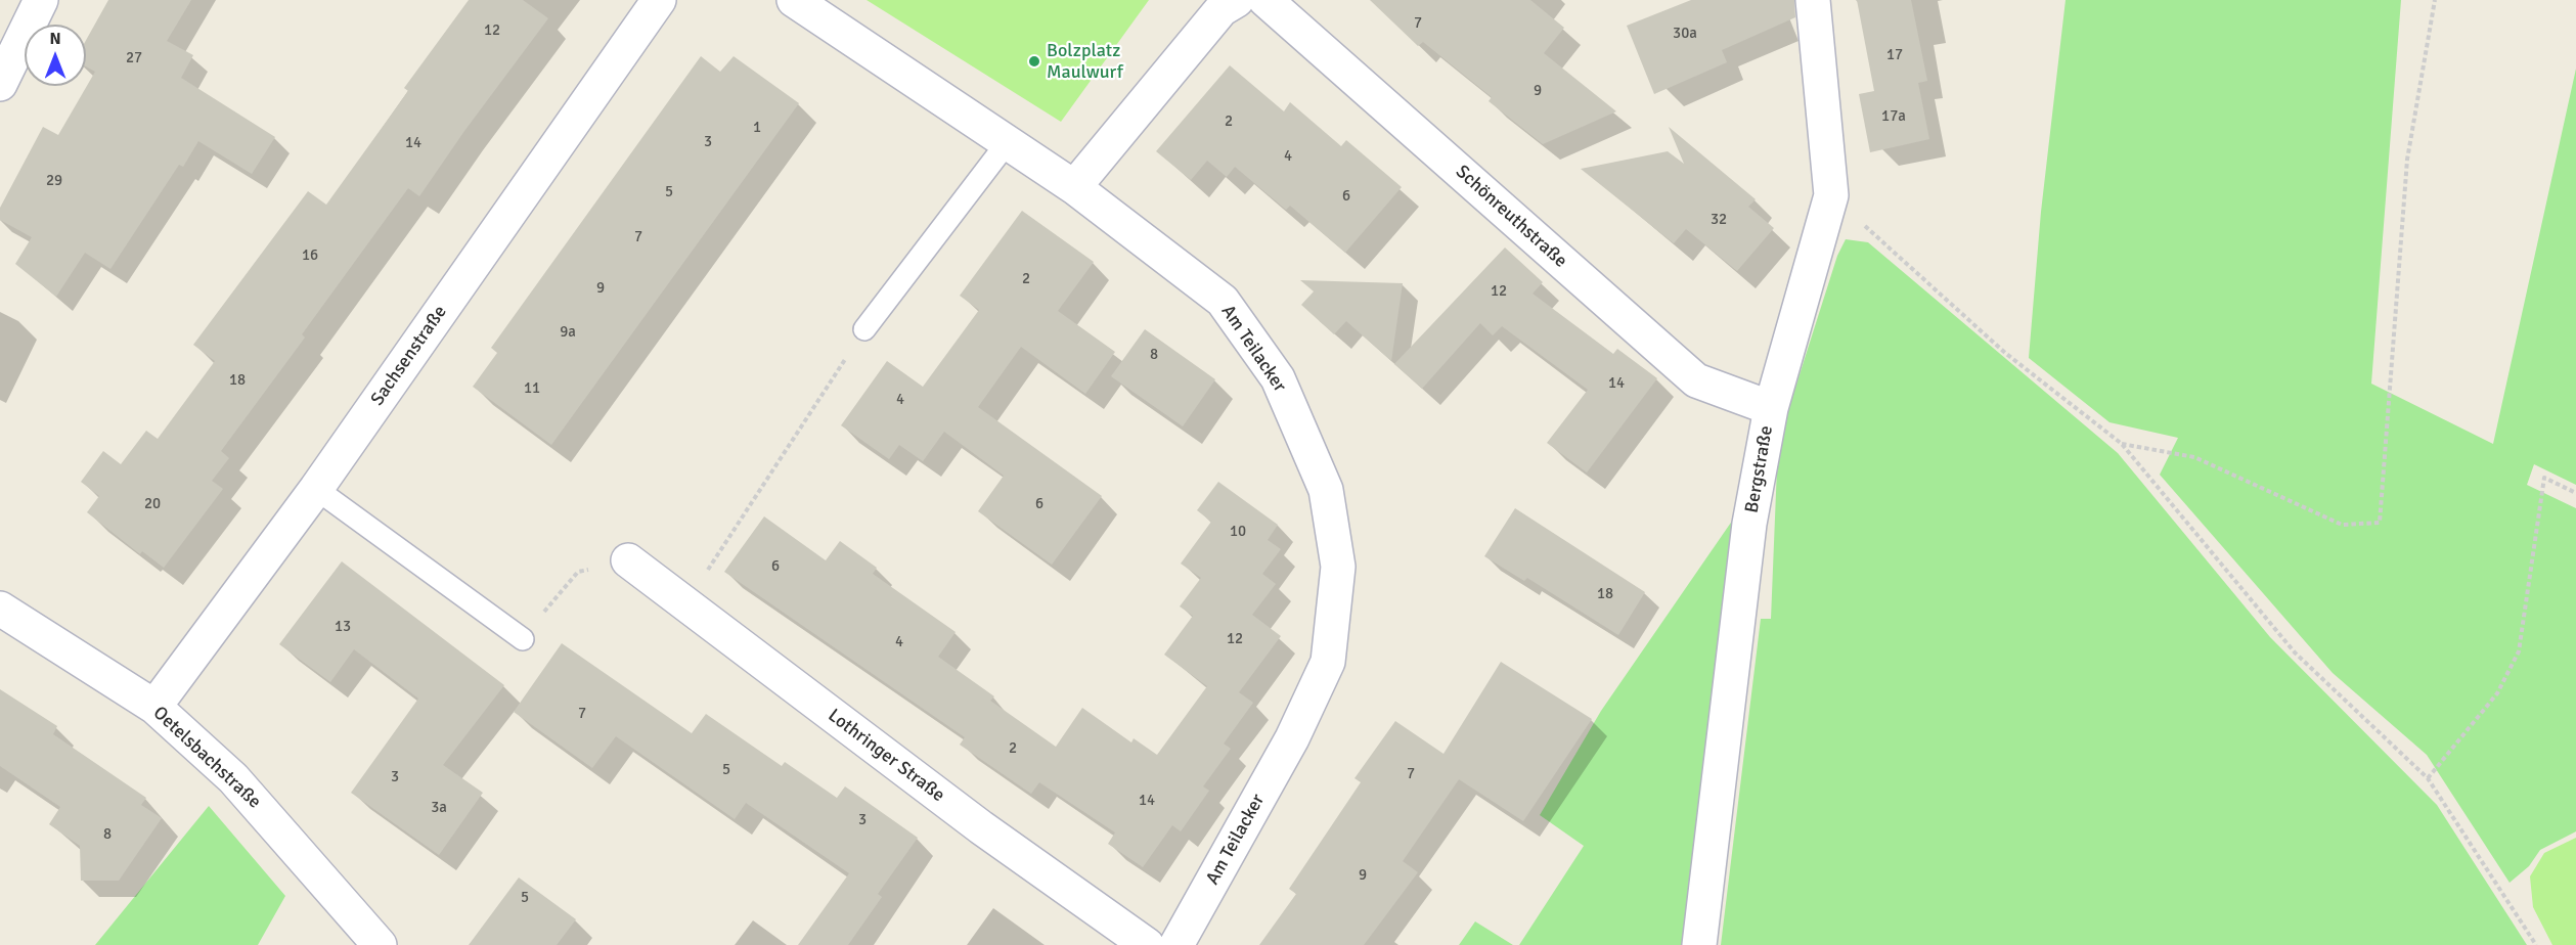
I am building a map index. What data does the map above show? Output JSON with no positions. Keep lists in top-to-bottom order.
{
  "streets": {
    "street": [
      "Schönreuthstraße",
      "Am Teilacker",
      "Sachsenstraße",
      "Bergstraße",
      "Lothringer Straße",
      "Oetelsbachstraße"
    ]
  },
  "crossings": [
    ["Schönreuthstraße", "Bergstraße"],
    ["Sachsenstraße", "Oetelsbachstraße"]
  ],
  "places": ["Bolzplatz Maulwurf"],
  "house_numbers": [
    "7",
    "12",
    "30a",
    "17",
    "27",
    "9",
    "17a",
    "2",
    "1",
    "3",
    "14",
    "4",
    "29",
    "5",
    "6",
    "32",
    "7",
    "16",
    "2",
    "9",
    "12",
    "9a",
    "8",
    "18",
    "14",
    "11",
    "4",
    "20",
    "6",
    "10",
    "6",
    "18",
    "13",
    "12",
    "4",
    "7",
    "2",
    "5",
    "7",
    "3",
    "14",
    "3a",
    "3",
    "8",
    "9",
    "5"
  ],
  "north": "top"
}
